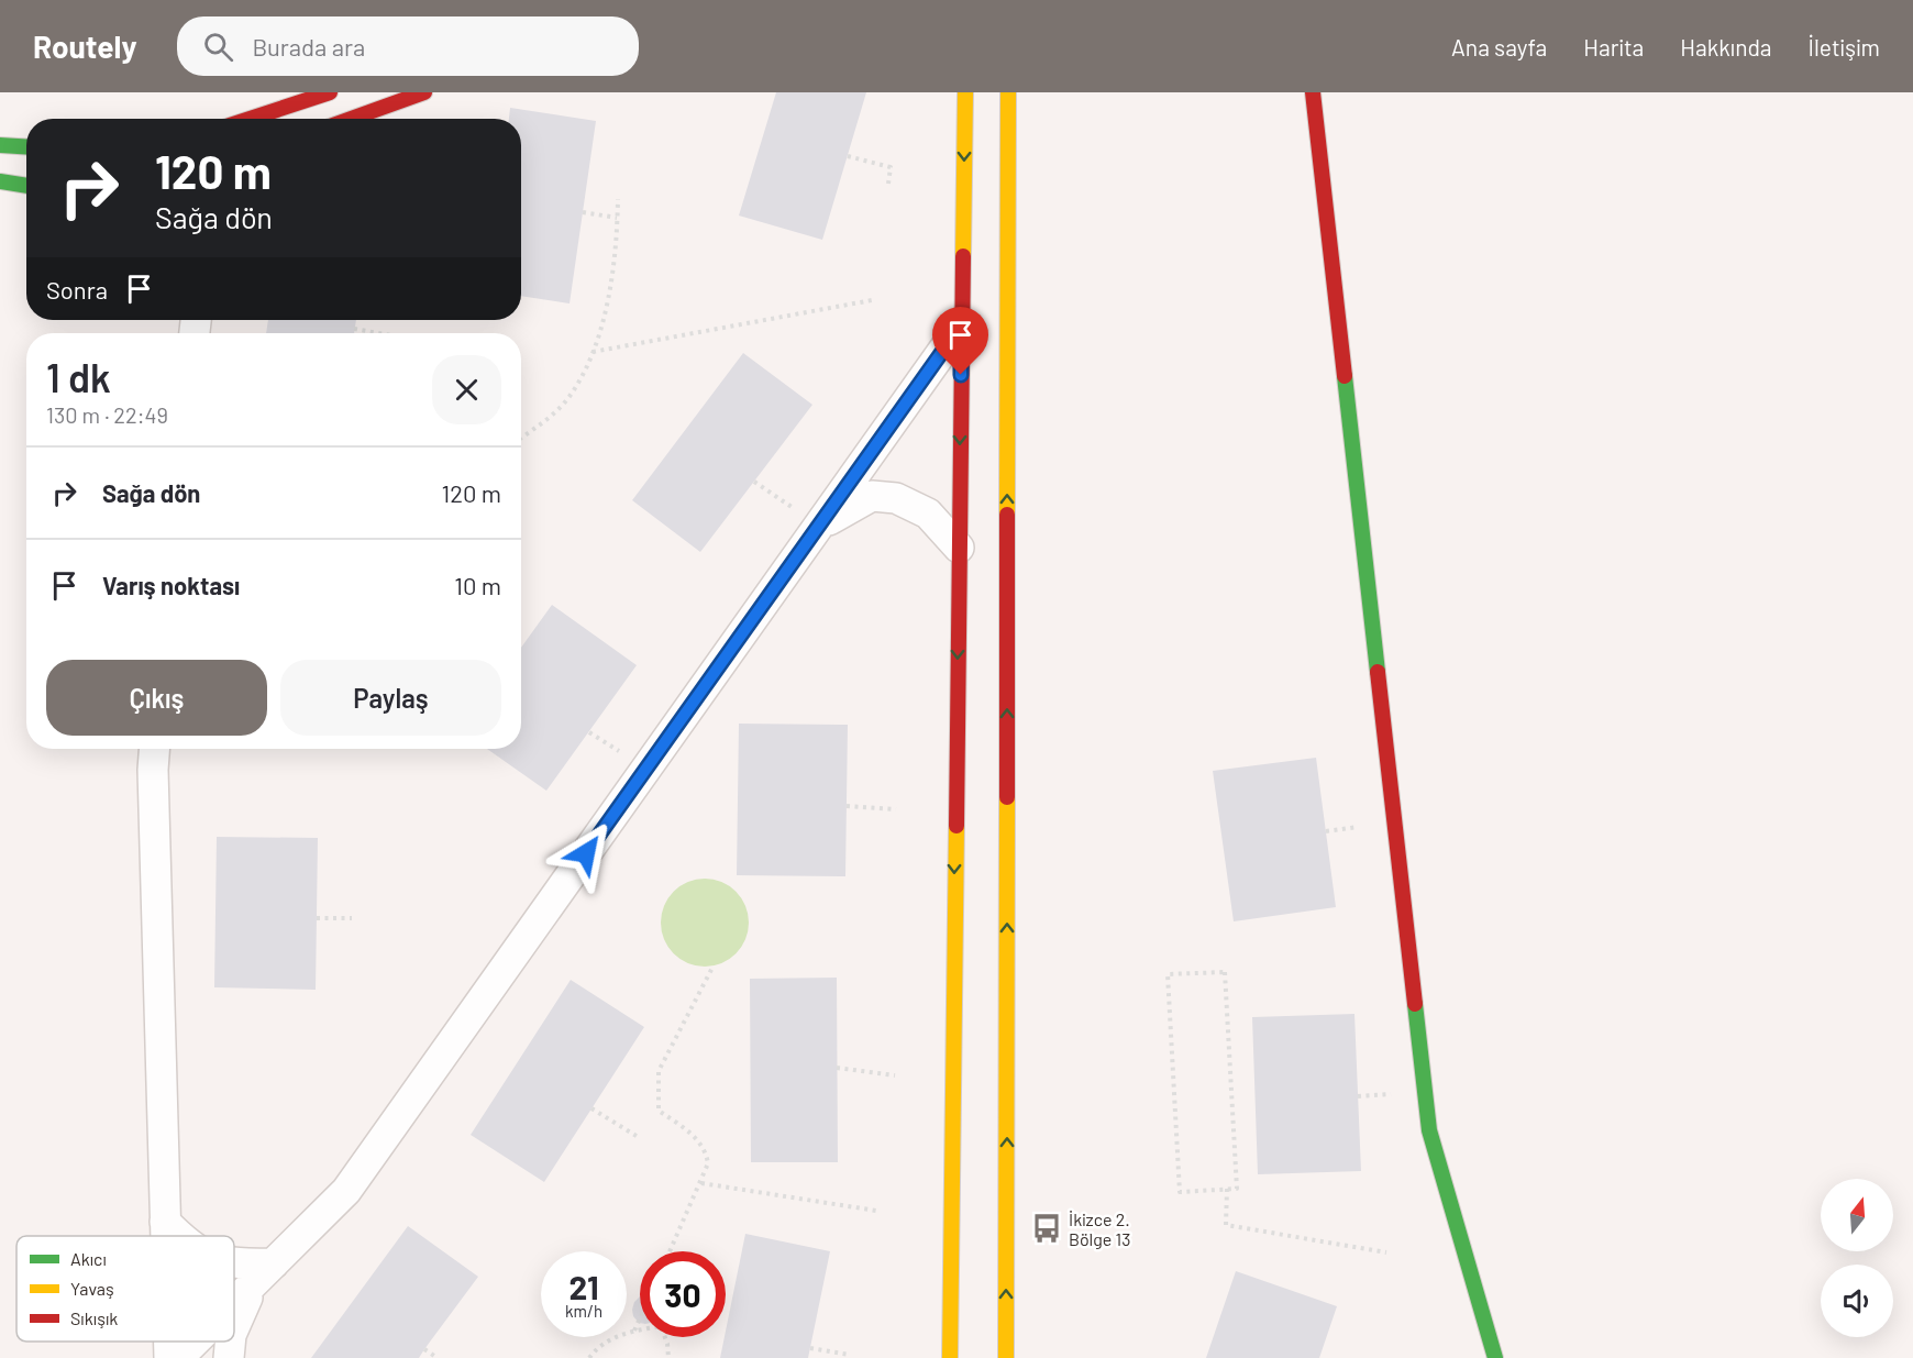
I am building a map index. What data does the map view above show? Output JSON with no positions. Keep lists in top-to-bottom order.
{
  "places": {
    "bus stop": ["İkizce 2. Bölge 13"]
  },
  "legend": ["Akıcı", "Yavaş", "Sıkışık"],
  "north": "top",
  "page": {
    "header": "Routely",
    "search": "Burada ara",
    "nav": [
      "Ana sayfa",
      "Harita",
      "Hakkında",
      "İletişim"
    ],
    "turn": ["120 m", "Sağa dön"],
    "then": "Sonra",
    "heading": ["1 dk", "130 m · 22:49"],
    "list": [
      {
        "name": "Sağa dön",
        "value": "120 m"
      },
      {
        "name": "Varış noktası",
        "value": "10 m"
      }
    ],
    "buttons": ["Çıkış", "Paylaş"],
    "speed": "21 km/h",
    "limit": "30"
  }
}
